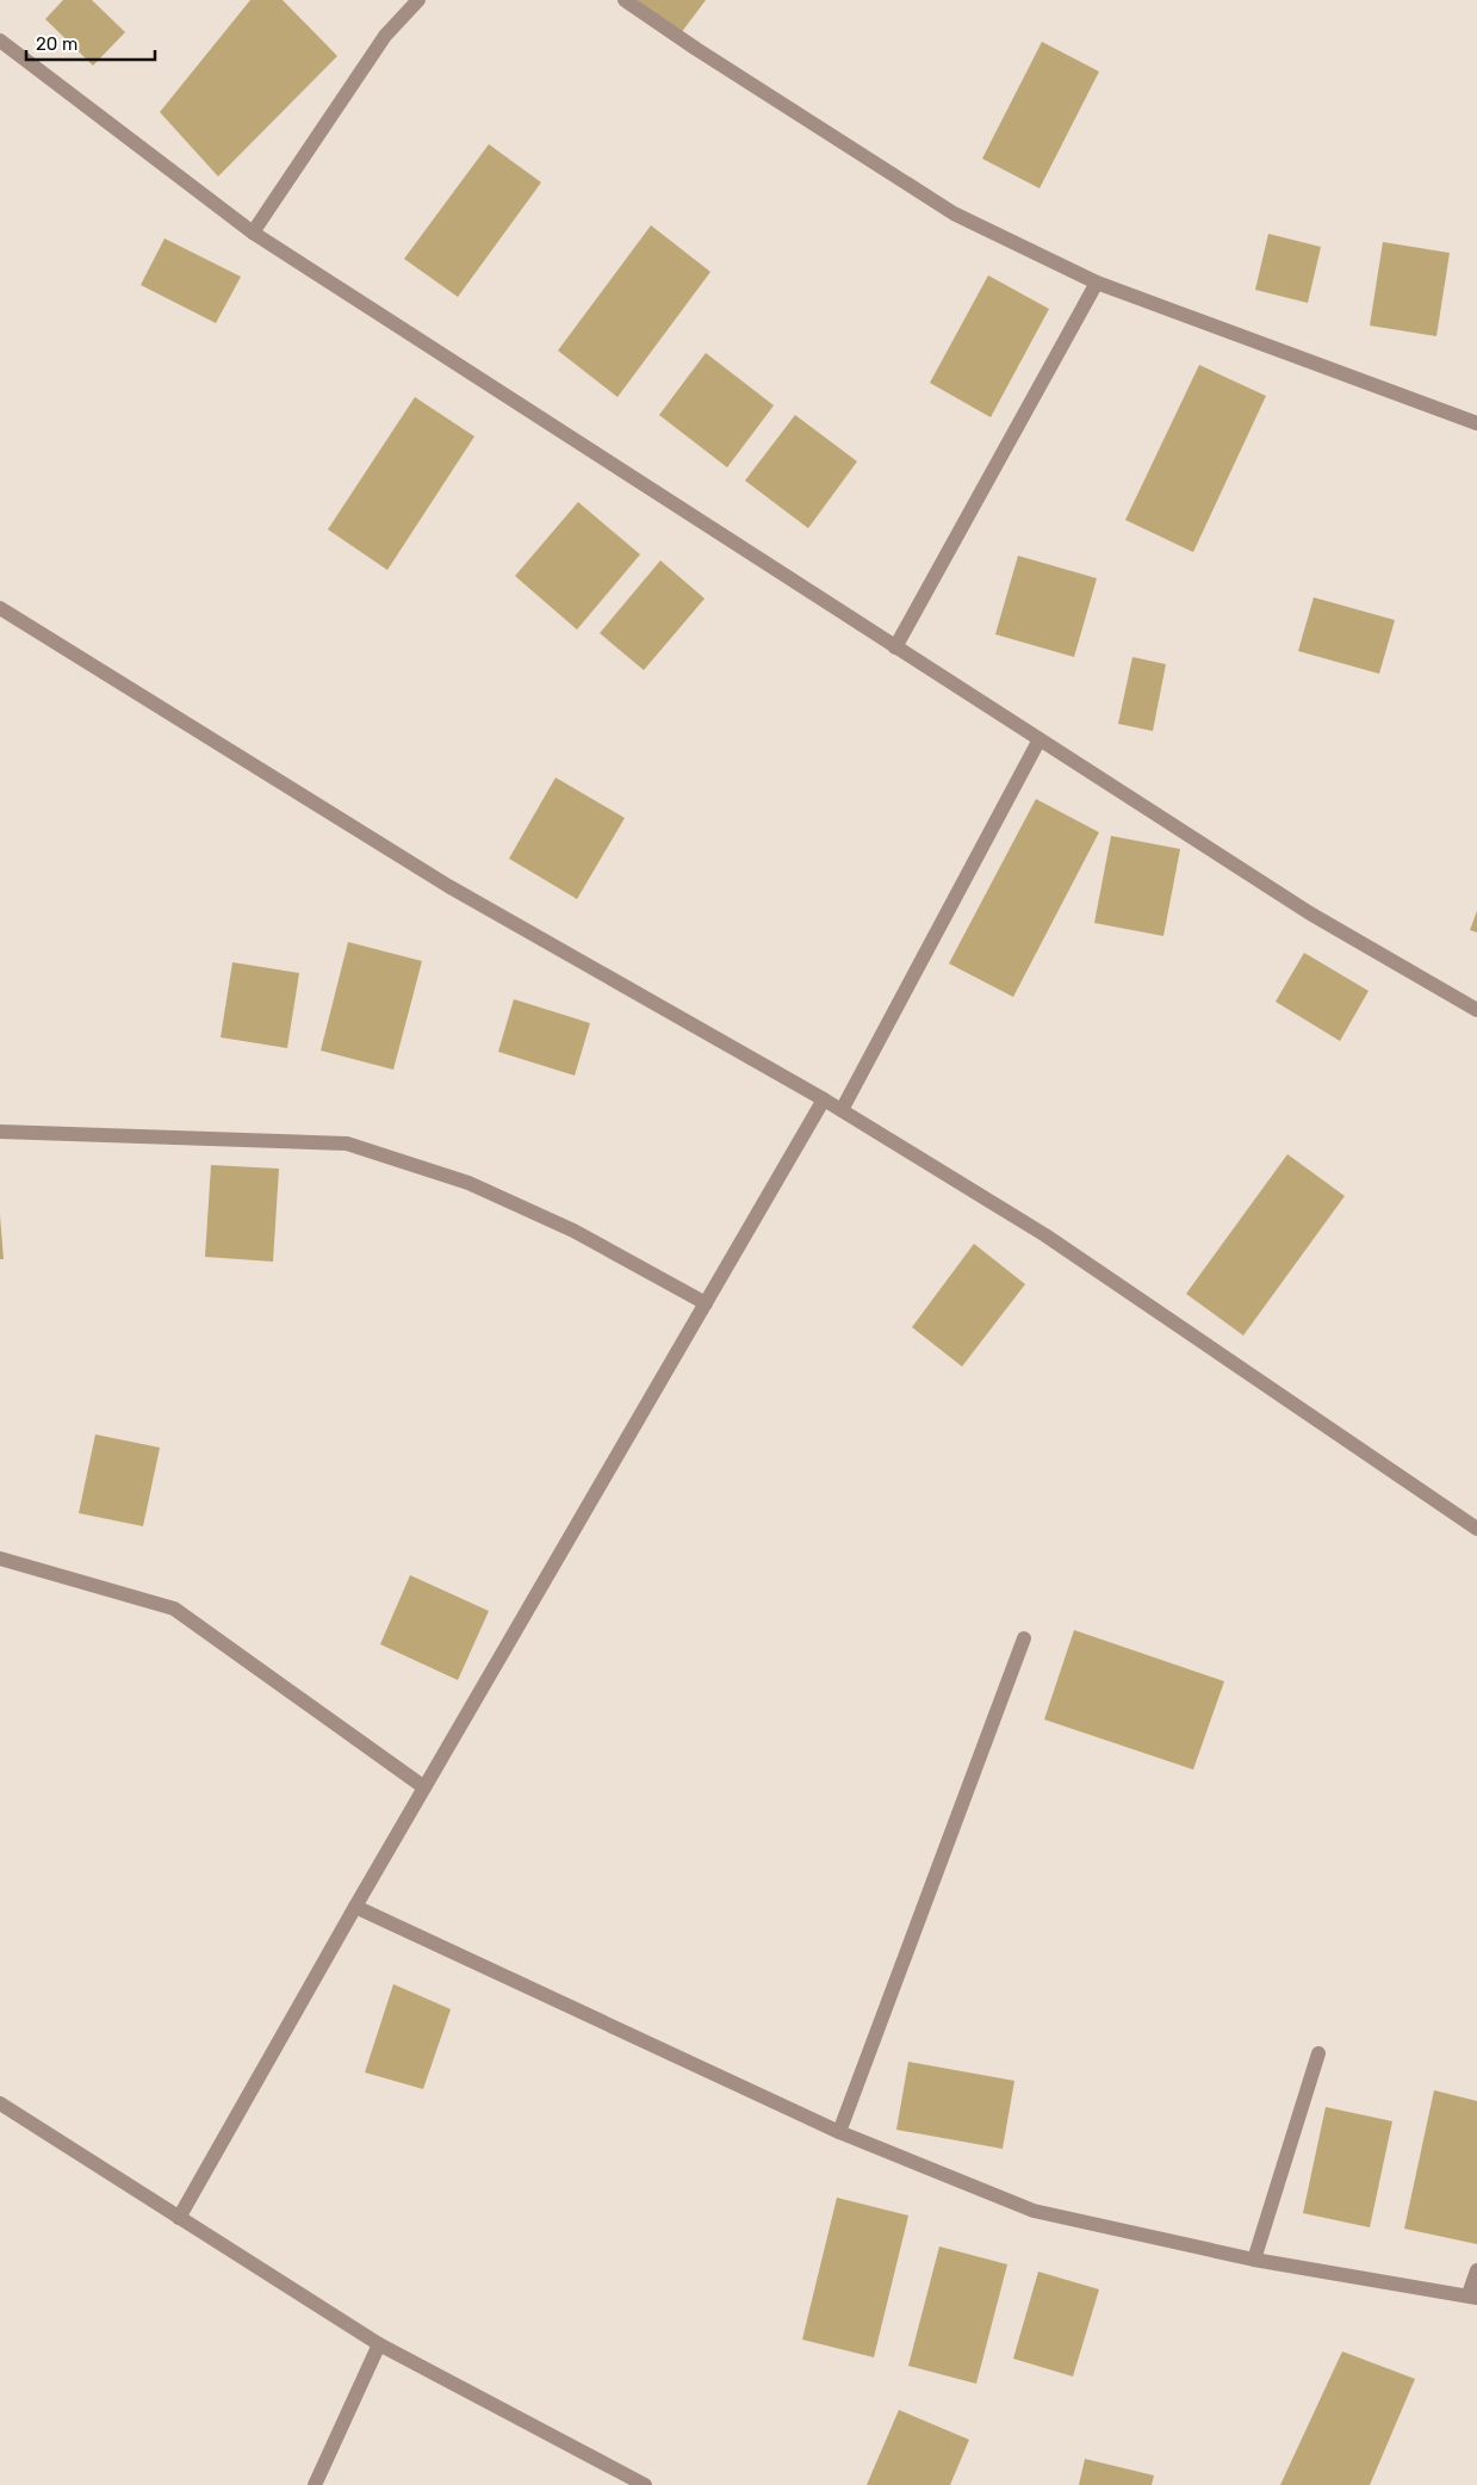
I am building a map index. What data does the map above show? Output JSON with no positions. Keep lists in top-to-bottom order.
{
  "scale_bar": "20 m"
}
